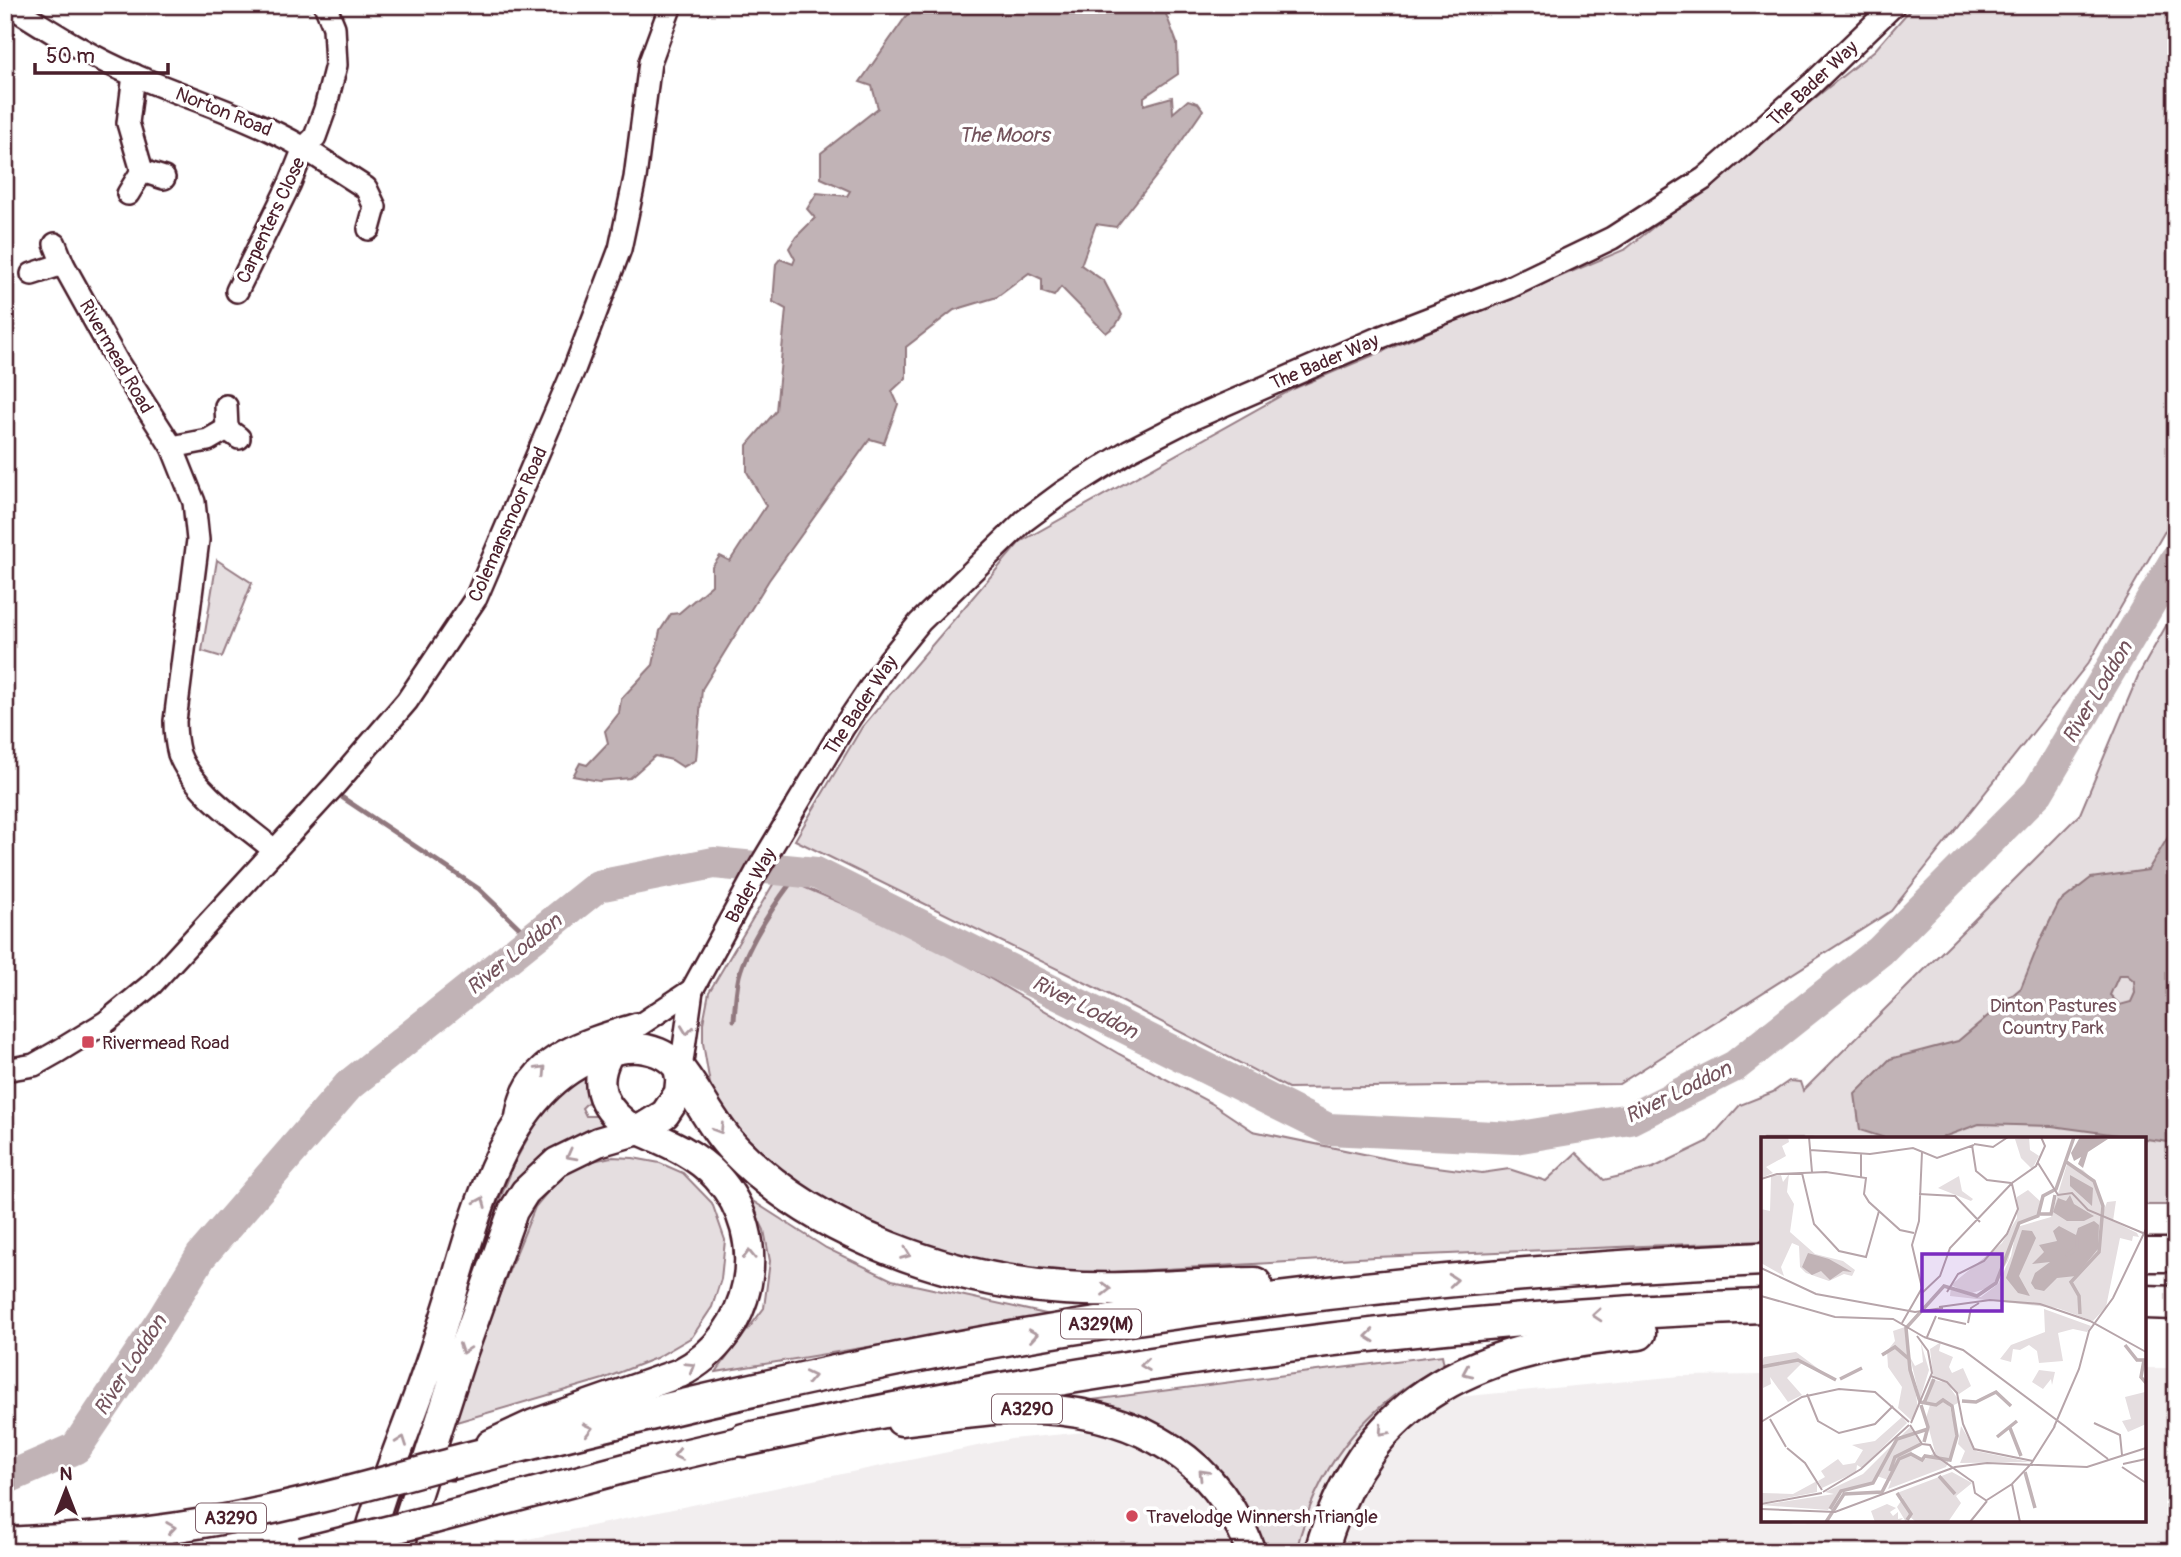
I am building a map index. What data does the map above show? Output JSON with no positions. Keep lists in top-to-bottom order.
{
  "streets": {
    "highway": ["A329(M)"],
    "main road": ["A3290"],
    "street": [
      "The Bader Way",
      "Norton Road",
      "Carpenters Close",
      "Rivermead Road",
      "Colemansmoor Road",
      "Bader Way"
    ]
  },
  "crossings": [
    ["The Bader Way", "Bader Way"],
    ["Norton Road", "Carpenters Close"],
    ["Rivermead Road", "Colemansmoor Road"],
    ["Bader Way", "A329(M)"],
    ["Bader Way", "A3290"],
    ["A329(M)", "A3290"]
  ],
  "water": ["The Moors", "River Loddon"],
  "parks": ["Dinton Pastures Country Park"],
  "places": {
    "transit": ["Rivermead Road"],
    "other": ["Travelodge Winnersh Triangle"]
  },
  "scale_bar": "50 m",
  "north": "top"
}
